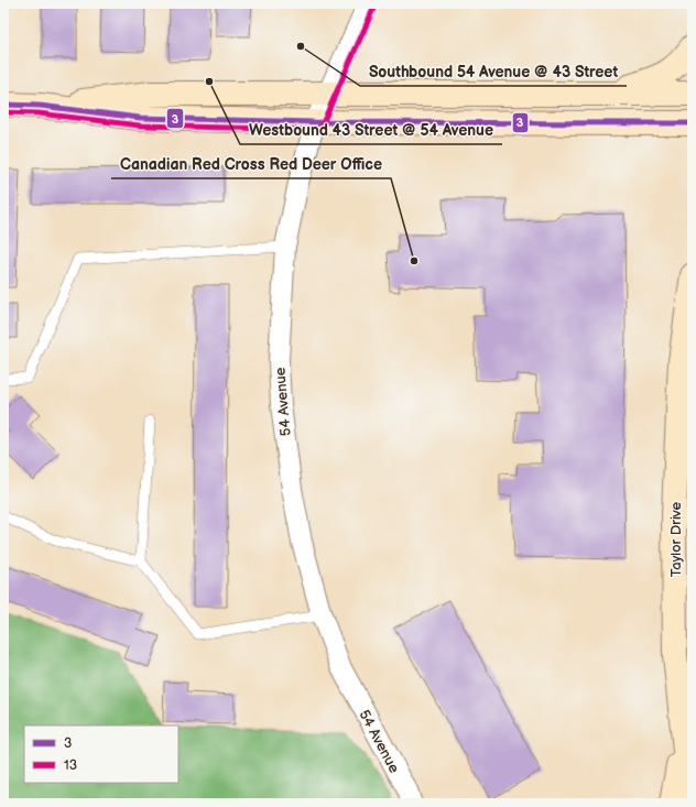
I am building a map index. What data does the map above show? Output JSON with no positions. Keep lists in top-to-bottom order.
{
  "streets": {
    "street": ["54 Avenue", "Taylor Drive"]
  },
  "places": ["Southbound 54 Avenue @ 43 Street", "Westbound 43 Street @ 54 Avenue", "Canadian Red Cross Red Deer Office"],
  "lines": ["transit line 13", "transit line 3"],
  "legend": ["3", "13"]
}
